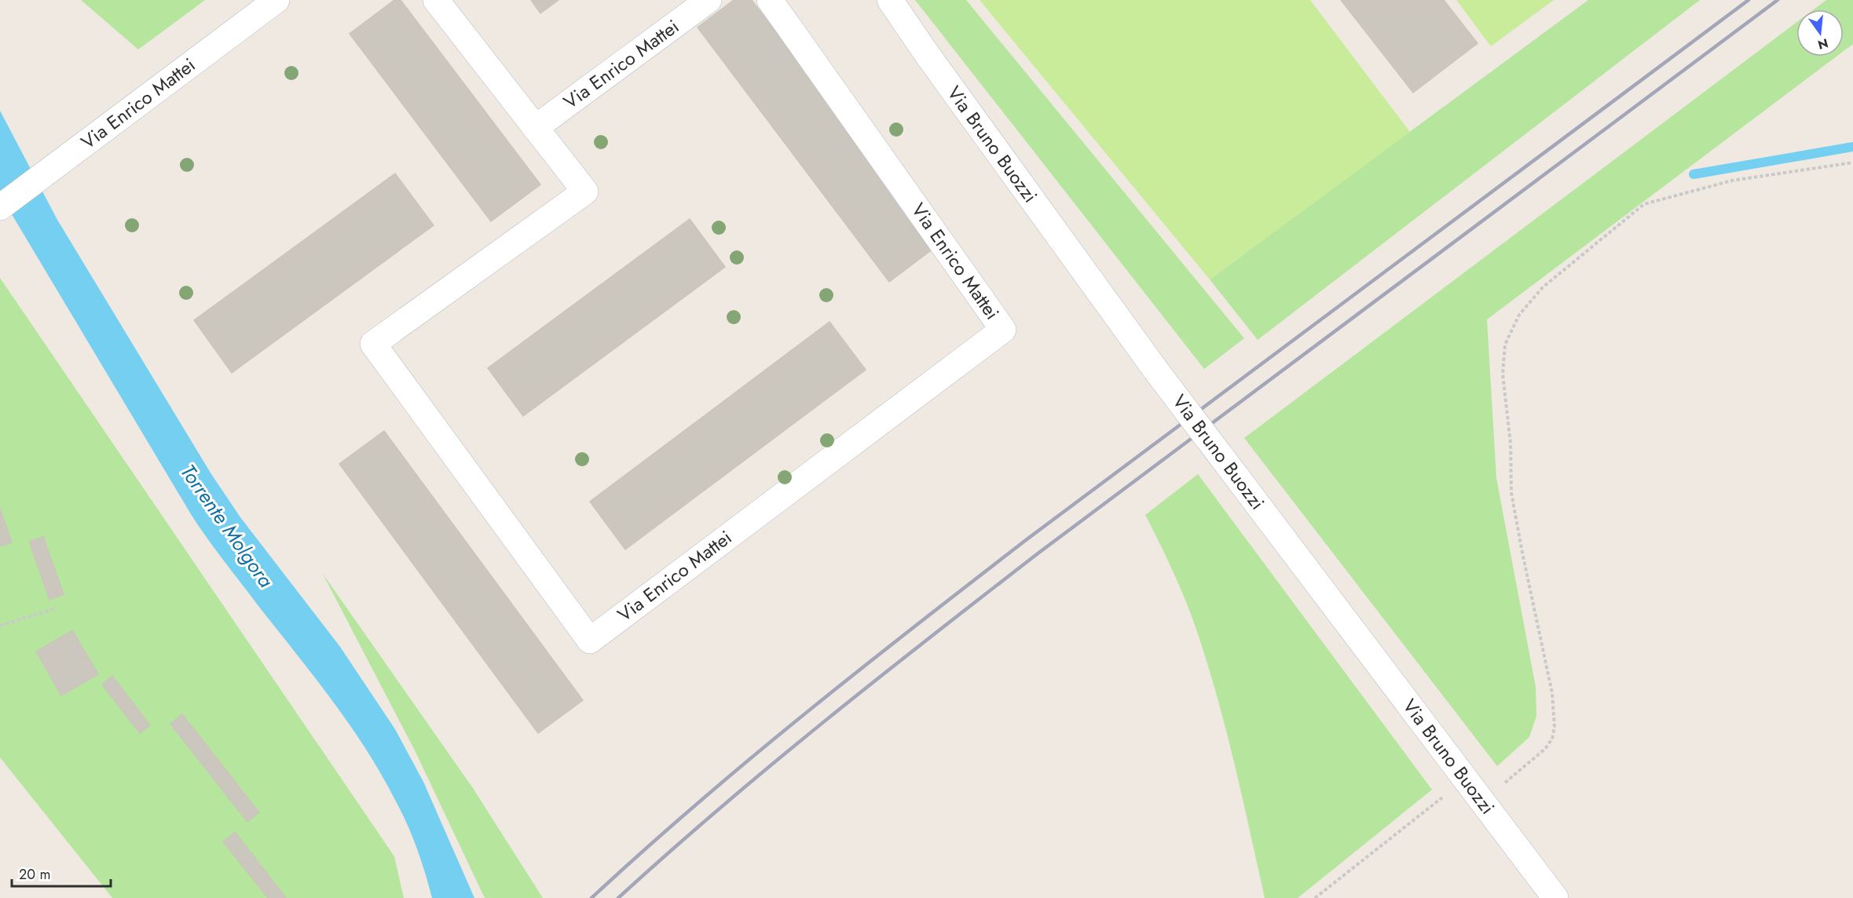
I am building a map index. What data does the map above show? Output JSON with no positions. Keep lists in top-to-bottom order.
{
  "streets": {
    "street": ["Via Enrico Mattei", "Via Bruno Buozzi"]
  },
  "water": ["Torrente Molgora"],
  "scale_bar": "20 m",
  "north": "bottom"
}
